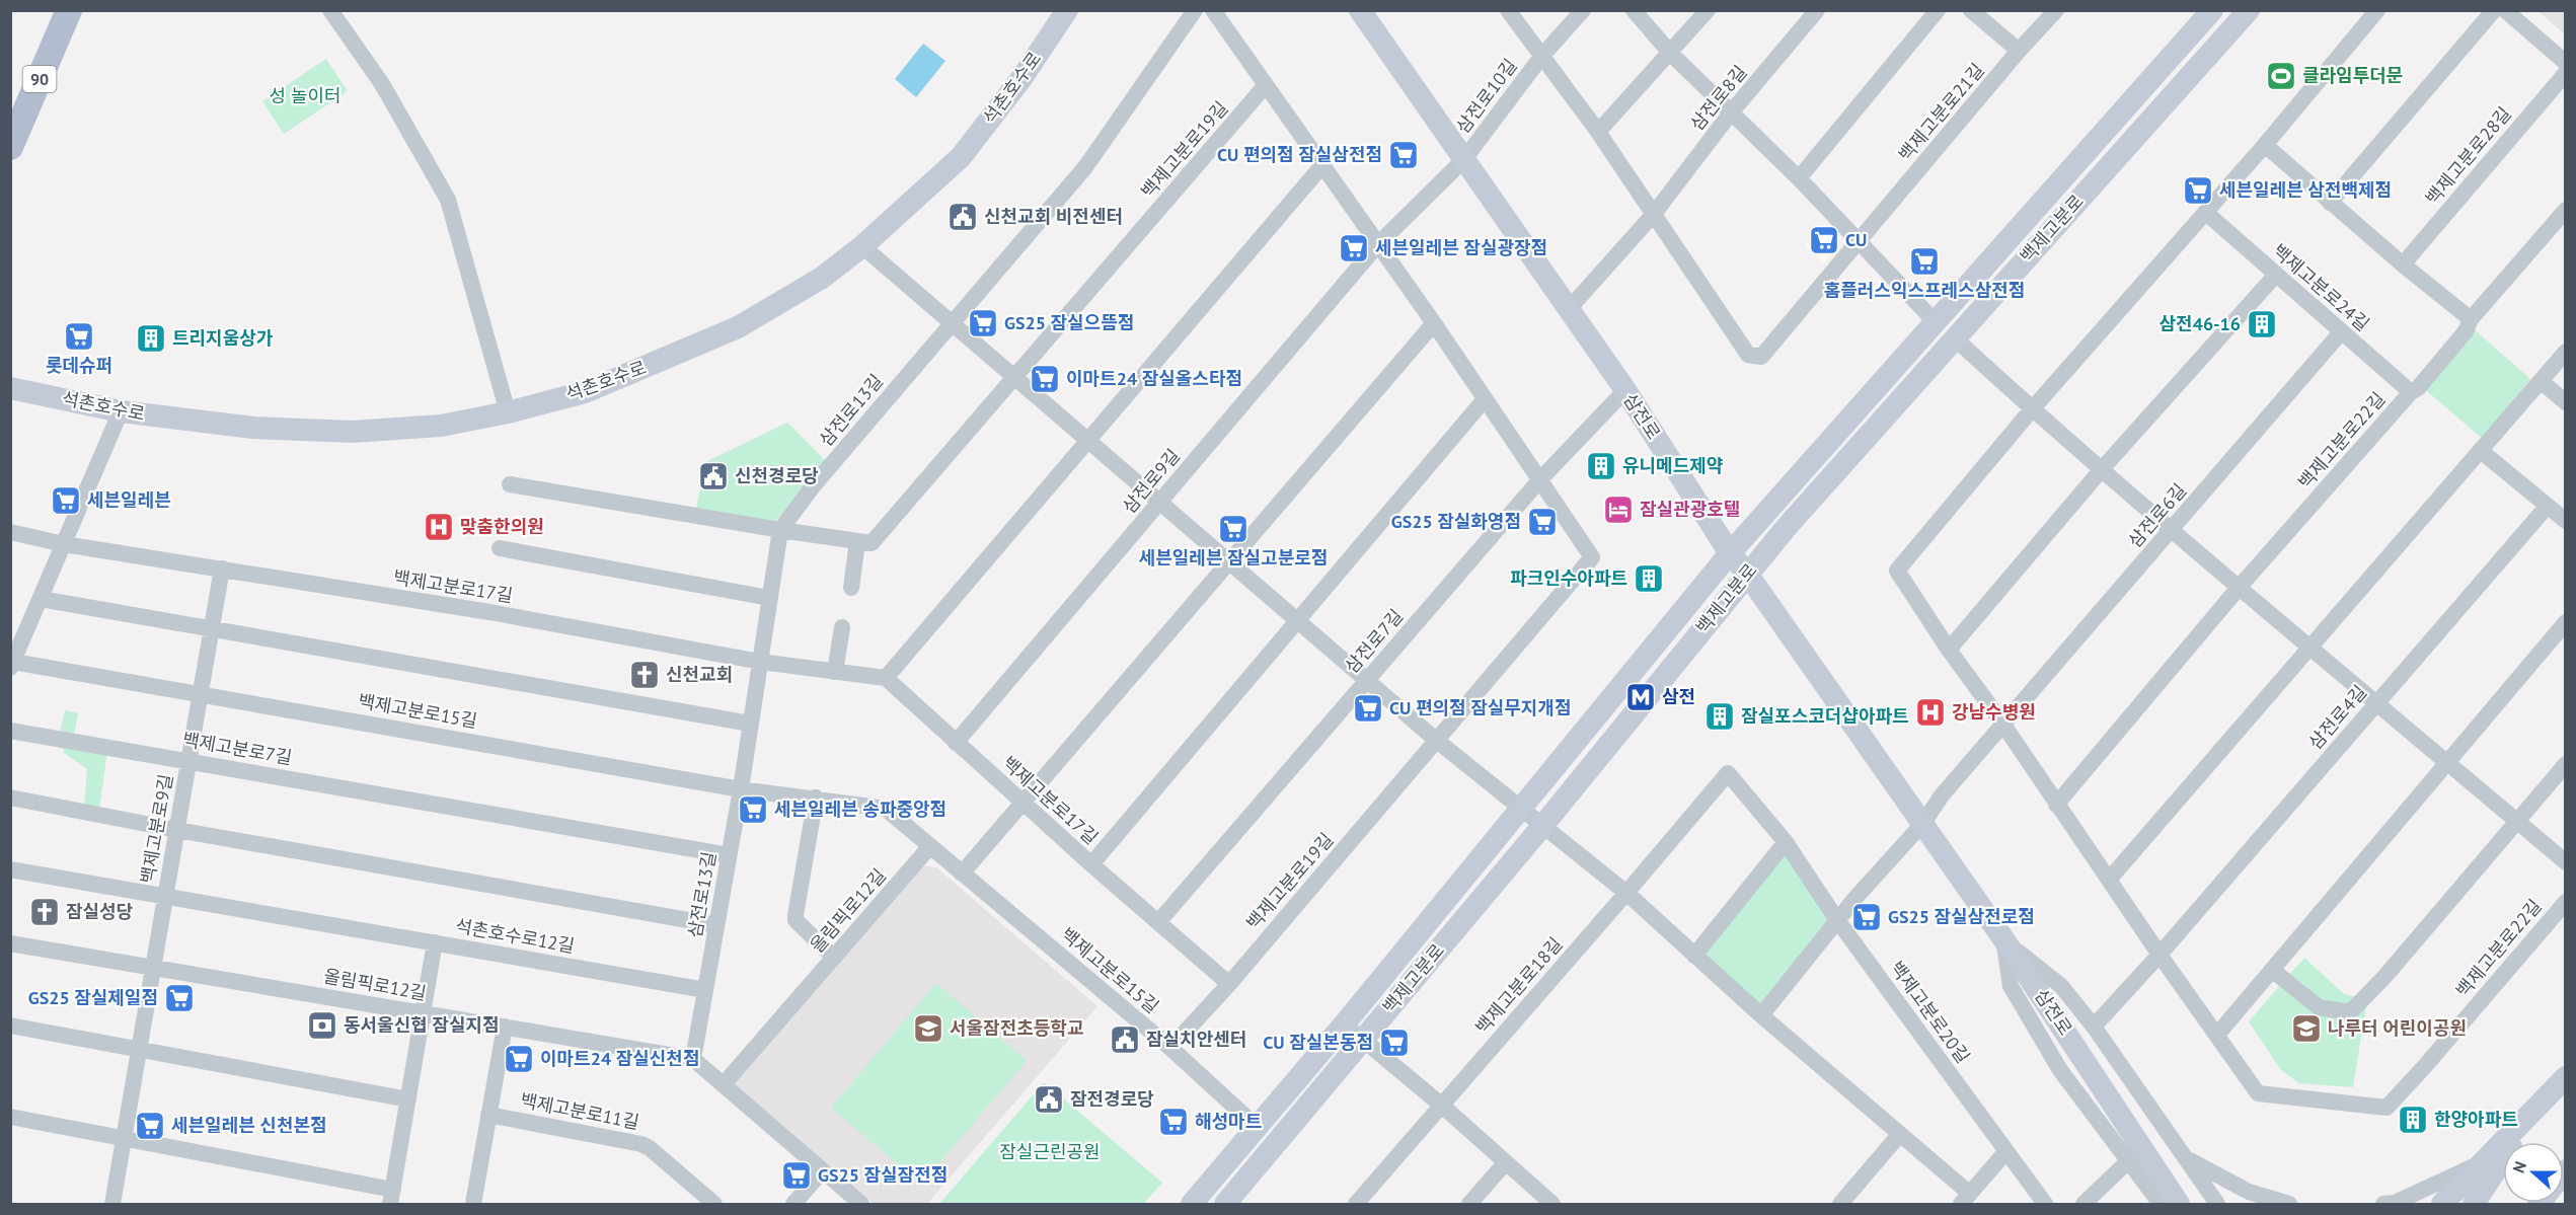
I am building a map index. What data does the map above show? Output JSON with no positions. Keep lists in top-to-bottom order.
{
  "streets": {
    "main road": [
      "90",
      "석촌호수로",
      "백제고분로",
      "삼전로"
    ],
    "street": [
      "삼전로10길",
      "삼전로8길",
      "백제고분로21길",
      "백제고분로19길",
      "백제고분로28길",
      "백제고분로24길",
      "삼전로13길",
      "백제고분로22길",
      "삼전로9길",
      "삼전로6길",
      "백제고분로17길",
      "삼전로7길",
      "백제고분로15길",
      "삼전로4길",
      "백제고분로7길",
      "백제고분로9길",
      "올림픽로12길",
      "석촌호수로12길",
      "백제고분로18길",
      "백제고분로20길",
      "백제고분로11길"
    ]
  },
  "crossings": [
    ["삼전로10길", "삼전로"],
    ["삼전로10길", "삼전로9길"],
    ["삼전로8길", "백제고분로21길"],
    ["삼전로8길", "삼전로"],
    ["백제고분로19길", "백제고분로17길"],
    ["백제고분로19길", "삼전로7길"],
    ["백제고분로19길", "백제고분로15길"],
    ["백제고분로", "삼전로"],
    ["백제고분로", "백제고분로15길"],
    ["백제고분로24길", "백제고분로22길"],
    ["백제고분로24길", "삼전로6길"],
    ["삼전로13길", "백제고분로17길"],
    ["삼전로13길", "백제고분로15길"],
    ["삼전로13길", "백제고분로7길"],
    ["삼전로13길", "올림픽로12길"],
    ["삼전로13길", "석촌호수로12길"],
    ["삼전로", "삼전로9길"],
    ["삼전로", "삼전로6길"],
    ["삼전로", "삼전로7길"],
    ["삼전로9길", "백제고분로17길"],
    ["백제고분로17길", "삼전로7길"],
    ["백제고분로17길", "백제고분로9길"],
    ["백제고분로15길", "백제고분로9길"],
    ["백제고분로15길", "올림픽로12길"],
    ["백제고분로7길", "백제고분로9길"],
    ["백제고분로9길", "올림픽로12길"],
    ["올림픽로12길", "석촌호수로12길"],
    ["백제고분로18길", "백제고분로20길"]
  ],
  "parks": ["성 놀이터", "잠실근린공원"],
  "places": {
    "sports": ["클라임투더문"],
    "supermarket": [
      "CU 편의점 잠실삼전점",
      "세븐일레븐 삼전백제점",
      "CU",
      "세븐일레븐 잠실광장점",
      "홈플러스익스프레스삼전점",
      "GS25 잠실으뜸점",
      "롯데슈퍼",
      "이마트24 잠실올스타점",
      "세븐일레븐",
      "GS25 잠실화영점",
      "세븐일레븐 잠실고분로점",
      "CU 편의점 잠실무지개점",
      "세븐일레븐 송파중앙점",
      "GS25 잠실삼전로점",
      "GS25 잠실제일점",
      "CU 잠실본동점",
      "이마트24 잠실신천점",
      "해성마트",
      "세븐일레븐 신천본점",
      "GS25 잠실잠전점"
    ],
    "public building": [
      "신천교회 비전센터",
      "신천경로당",
      "잠실치안센터",
      "잠전경로당"
    ],
    "building": [
      "삼전46-16",
      "트리지움상가",
      "유니메드제약",
      "파크인수아파트",
      "잠실포스코더샵아파트",
      "한양아파트"
    ],
    "hotel": ["잠실관광호텔"],
    "hospital": ["맞춤한의원", "강남수병원"],
    "church": ["신천교회", "잠실성당"],
    "metro station": ["삼전"],
    "bank": ["동서울신협 잠실지점"],
    "school or university": ["서울잠전초등학교", "나루터 어린이공원"]
  },
  "north": "left"
}
